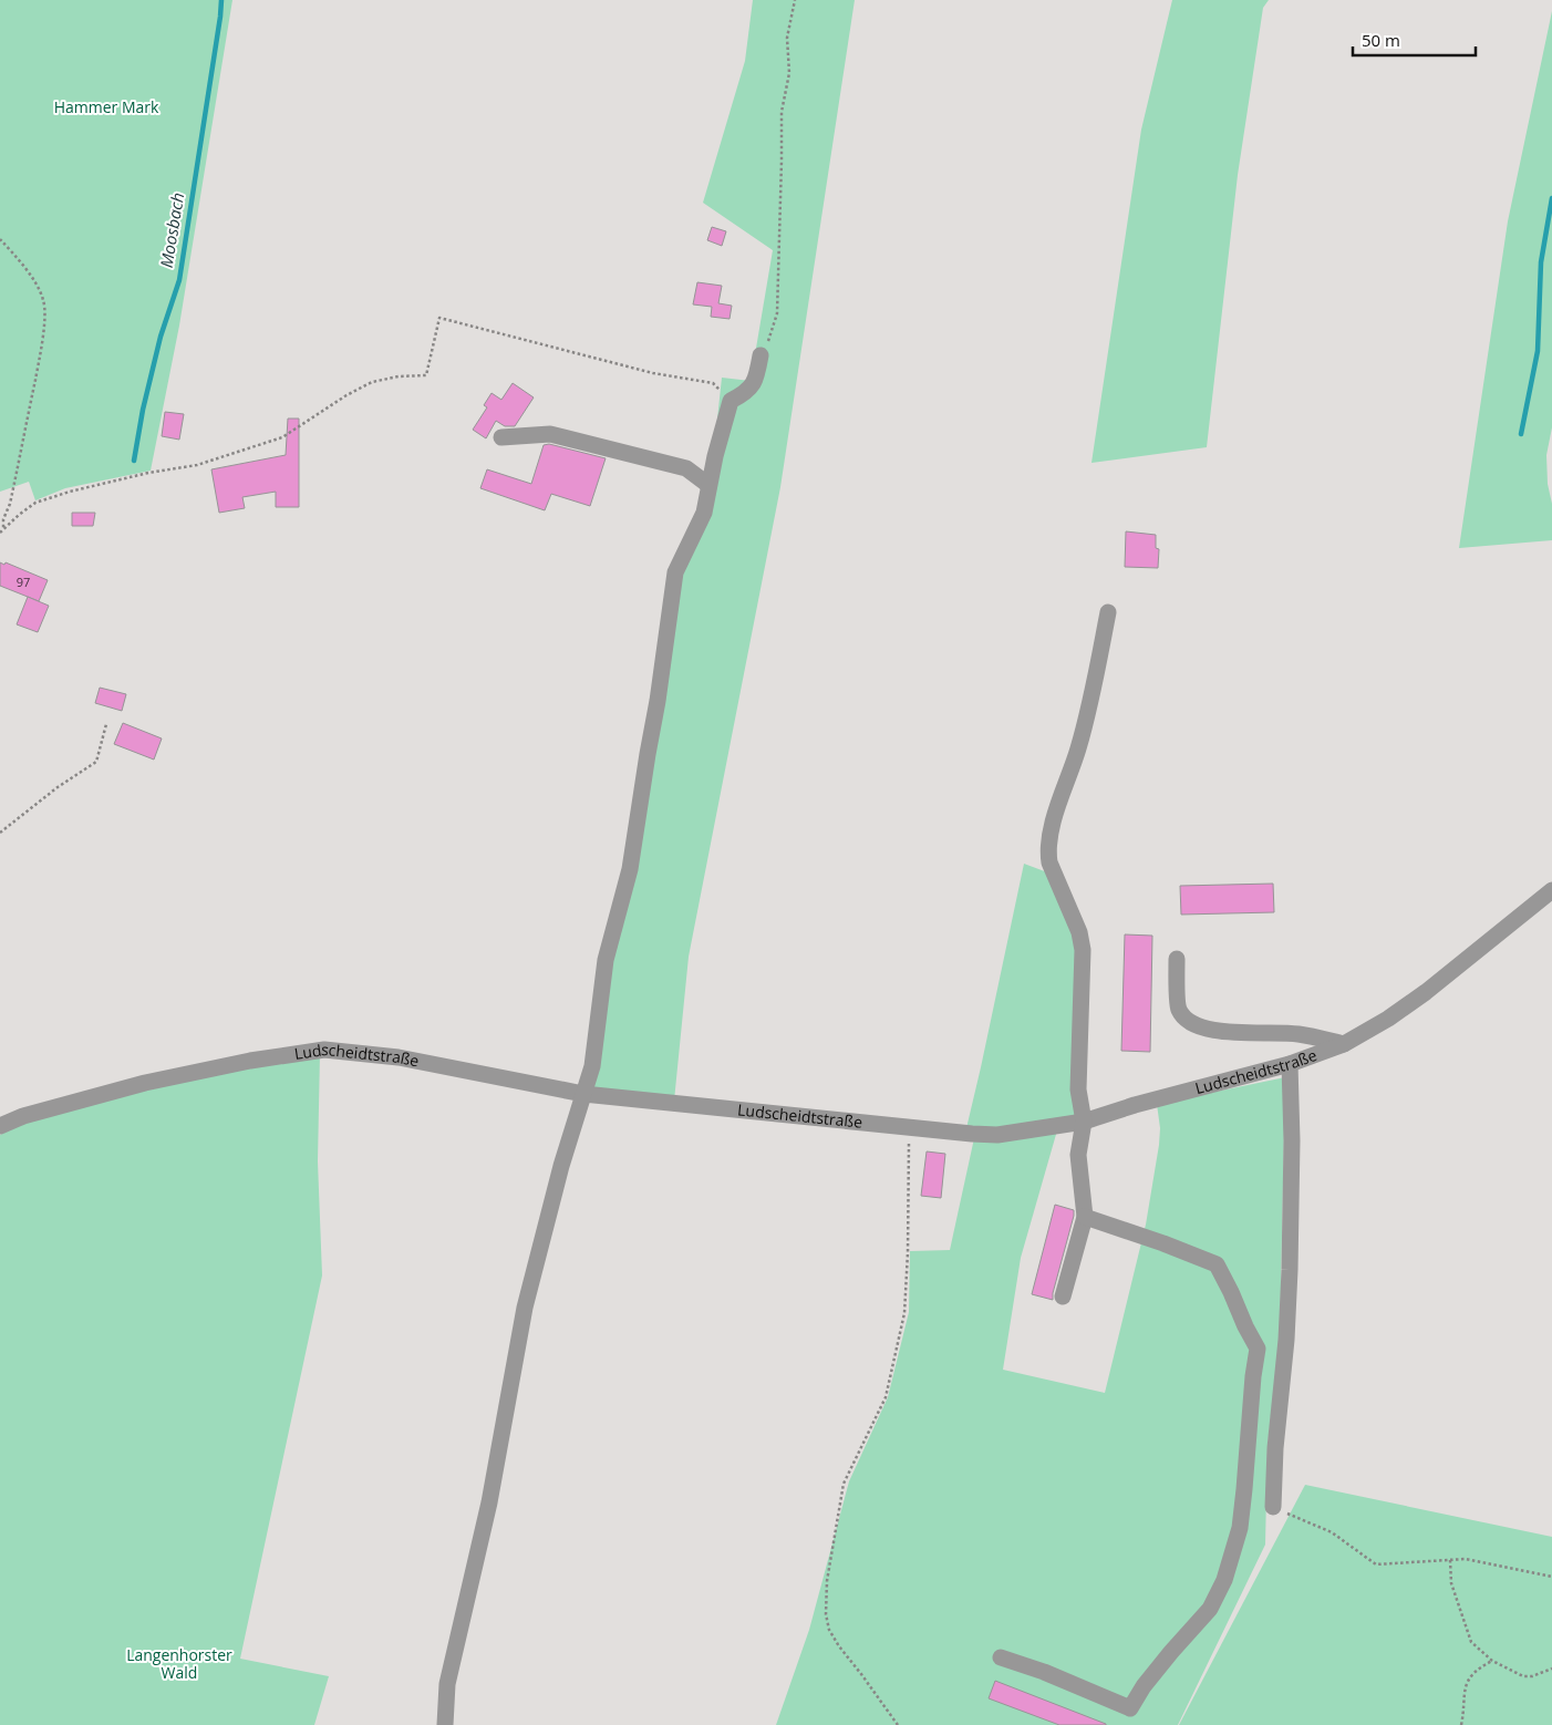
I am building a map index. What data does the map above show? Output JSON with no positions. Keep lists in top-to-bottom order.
{
  "streets": {
    "street": ["Ludscheidtstraße"]
  },
  "water": ["Moosbach"],
  "parks": ["Hammer Mark", "Langenhorster Wald"],
  "house_numbers": ["97"],
  "scale_bar": "50 m"
}
